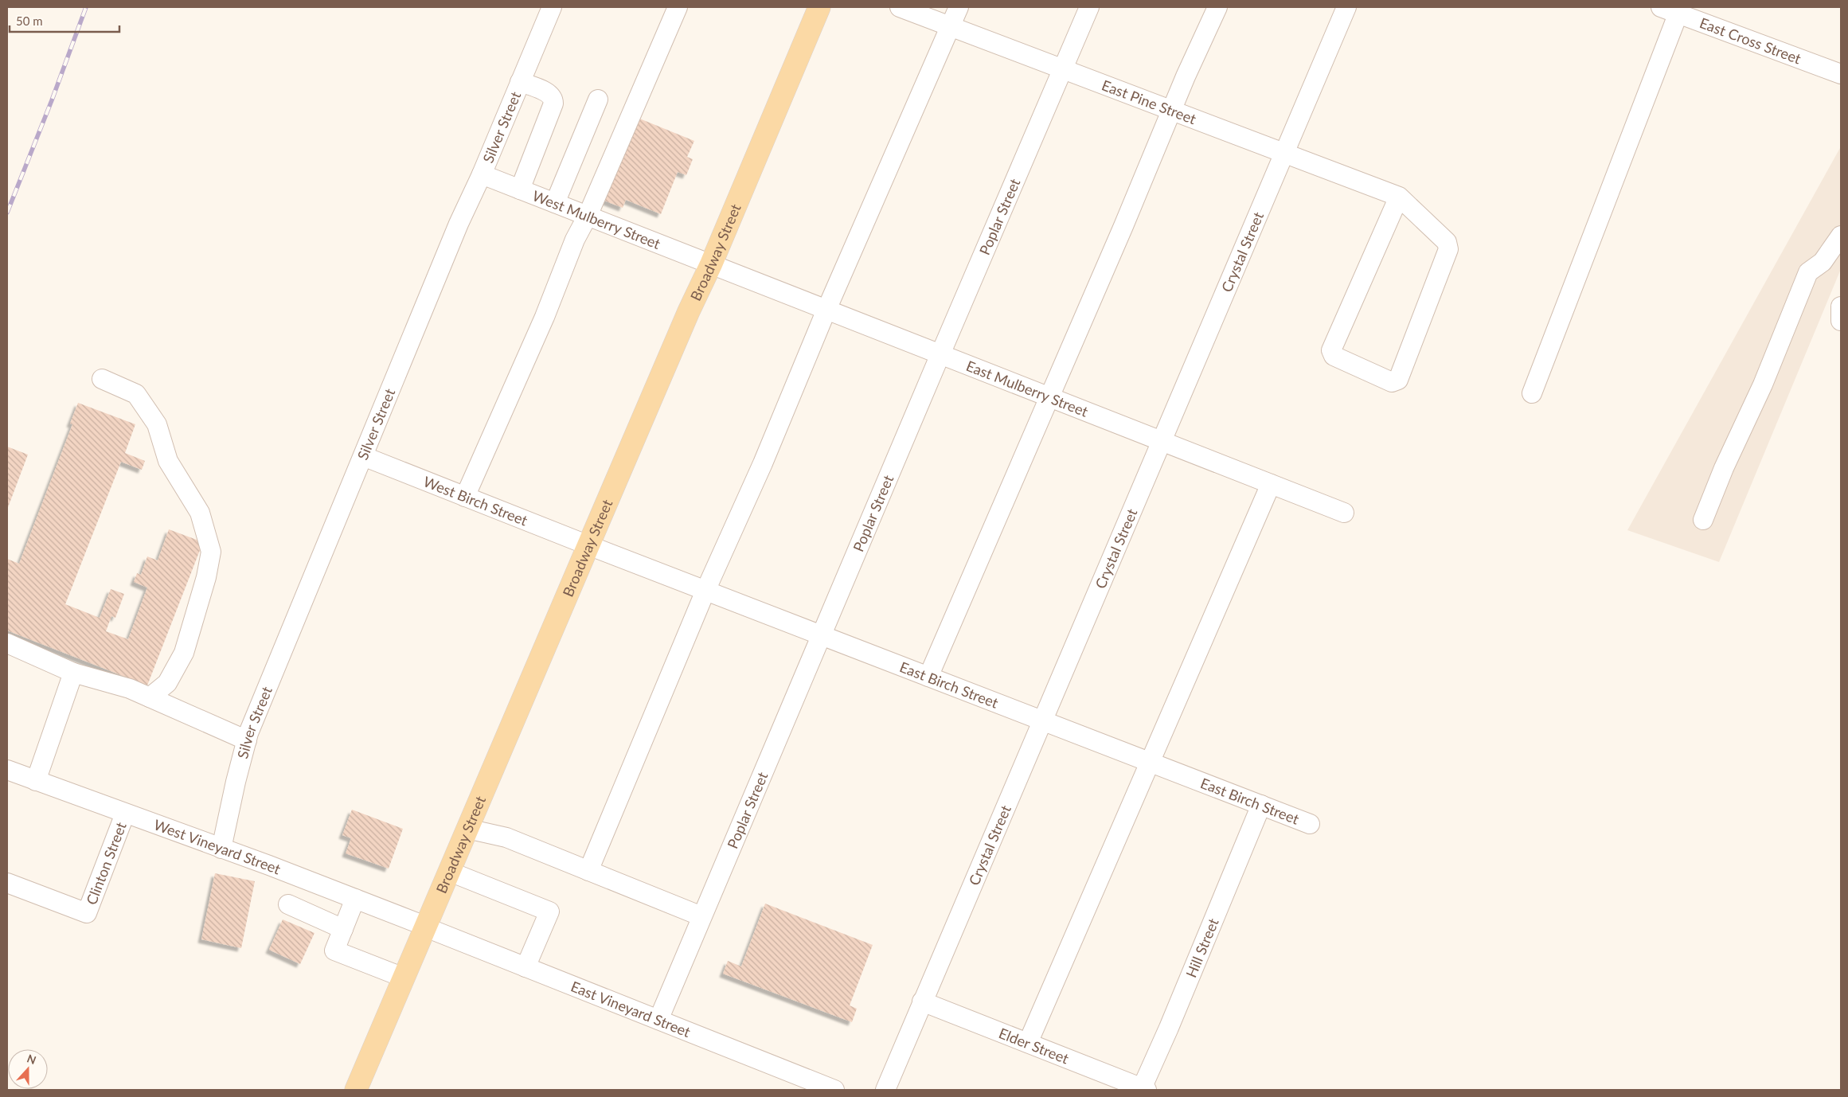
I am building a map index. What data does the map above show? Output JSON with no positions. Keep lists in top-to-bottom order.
{
  "streets": {
    "main road": ["Broadway Street"],
    "street": [
      "East Cross Street",
      "East Pine Street",
      "Silver Street",
      "Poplar Street",
      "West Mulberry Street",
      "Crystal Street",
      "East Mulberry Street",
      "West Birch Street",
      "East Birch Street",
      "West Vineyard Street",
      "Clinton Street",
      "Hill Street",
      "East Vineyard Street",
      "Elder Street"
    ]
  },
  "crossings": [
    ["East Pine Street", "Poplar Street"],
    ["East Pine Street", "Crystal Street"],
    ["Silver Street", "West Mulberry Street"],
    ["Silver Street", "West Birch Street"],
    ["Silver Street", "West Vineyard Street"],
    ["Poplar Street", "East Mulberry Street"],
    ["Poplar Street", "East Birch Street"],
    ["Poplar Street", "East Vineyard Street"],
    ["West Mulberry Street", "Broadway Street"],
    ["West Mulberry Street", "East Mulberry Street"],
    ["Crystal Street", "East Mulberry Street"],
    ["Crystal Street", "East Birch Street"],
    ["Crystal Street", "Elder Street"],
    ["Broadway Street", "East Mulberry Street"],
    ["Broadway Street", "West Birch Street"],
    ["Broadway Street", "East Birch Street"],
    ["Broadway Street", "West Vineyard Street"],
    ["Broadway Street", "East Vineyard Street"],
    ["West Birch Street", "East Birch Street"],
    ["East Birch Street", "Hill Street"],
    ["West Vineyard Street", "Clinton Street"],
    ["West Vineyard Street", "East Vineyard Street"],
    ["Hill Street", "Elder Street"]
  ],
  "scale_bar": "50 m",
  "north": "top"
}
